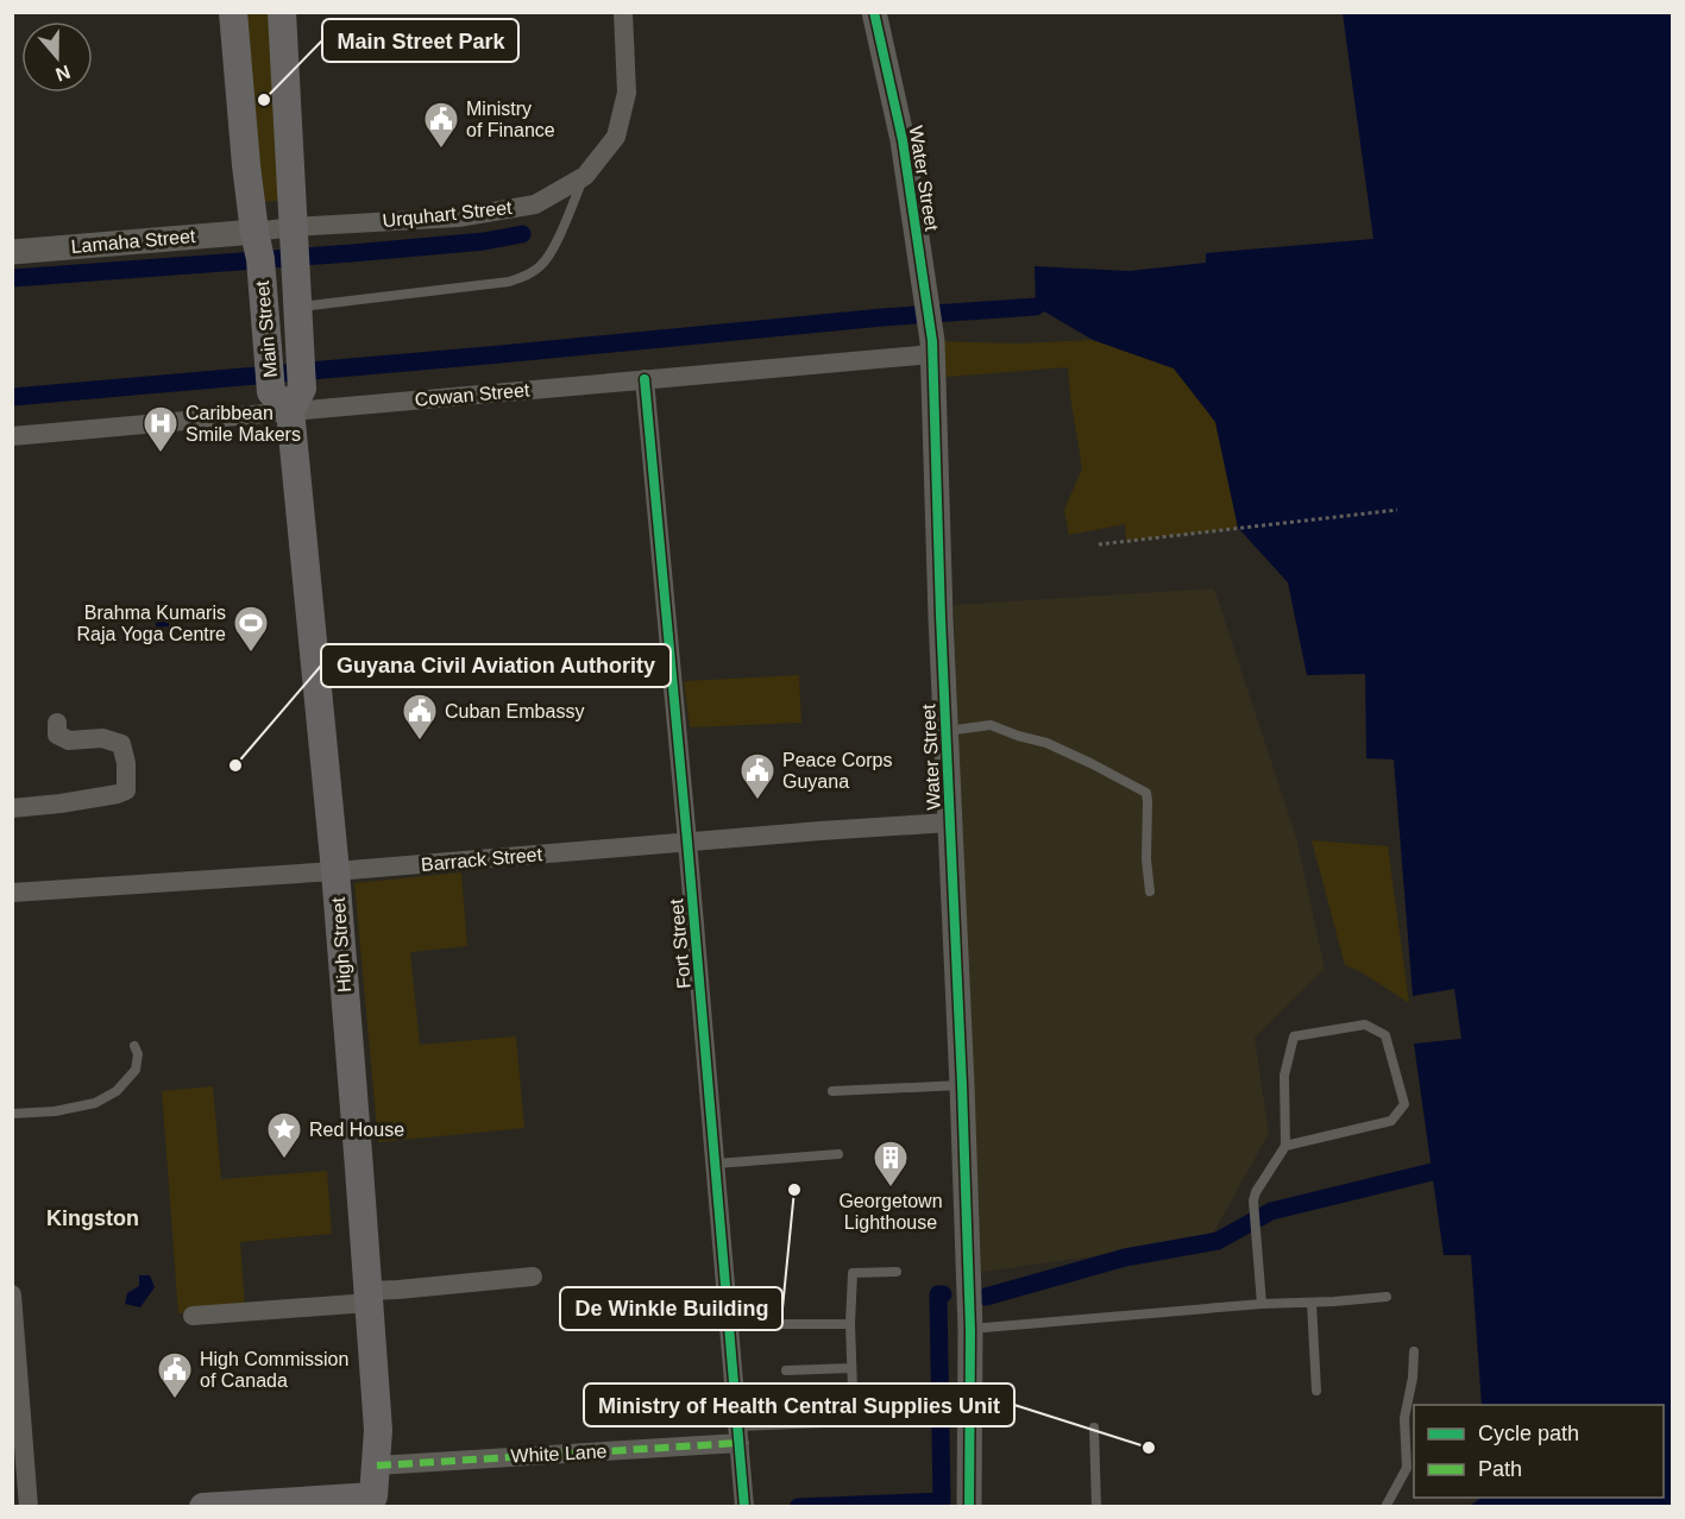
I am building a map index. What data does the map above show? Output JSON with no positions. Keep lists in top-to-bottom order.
{
  "streets": {
    "main road": ["Main Street", "High Street"],
    "street": [
      "Water Street",
      "Urquhart Street",
      "Lamaha Street",
      "Cowan Street",
      "Barrack Street",
      "Fort Street",
      "White Lane"
    ]
  },
  "crossings": [
    ["Water Street", "Cowan Street"],
    ["Water Street", "Barrack Street"],
    ["Urquhart Street", "Lamaha Street"],
    ["Urquhart Street", "Main Street"],
    ["Lamaha Street", "Main Street"],
    ["Main Street", "Cowan Street"],
    ["Main Street", "High Street"],
    ["Cowan Street", "Fort Street"],
    ["Cowan Street", "High Street"],
    ["Barrack Street", "Fort Street"],
    ["Barrack Street", "High Street"],
    ["Fort Street", "White Lane"],
    ["High Street", "White Lane"]
  ],
  "districts": ["Kingston"],
  "places": {
    "other": [
      "Main Street Park",
      "Guyana Civil Aviation Authority",
      "De Winkle Building",
      "Ministry of Health Central Supplies Unit"
    ],
    "public building": [
      "Ministry of Finance",
      "Cuban Embassy",
      "Peace Corps Guyana",
      "High Commission of Canada"
    ],
    "hospital": ["Caribbean Smile Makers"],
    "sports": ["Brahma Kumaris Raja Yoga Centre"],
    "place": ["Red House"],
    "building": ["Georgetown Lighthouse"]
  },
  "legend": ["Cycle path", "Path"],
  "north": "bottom"
}
